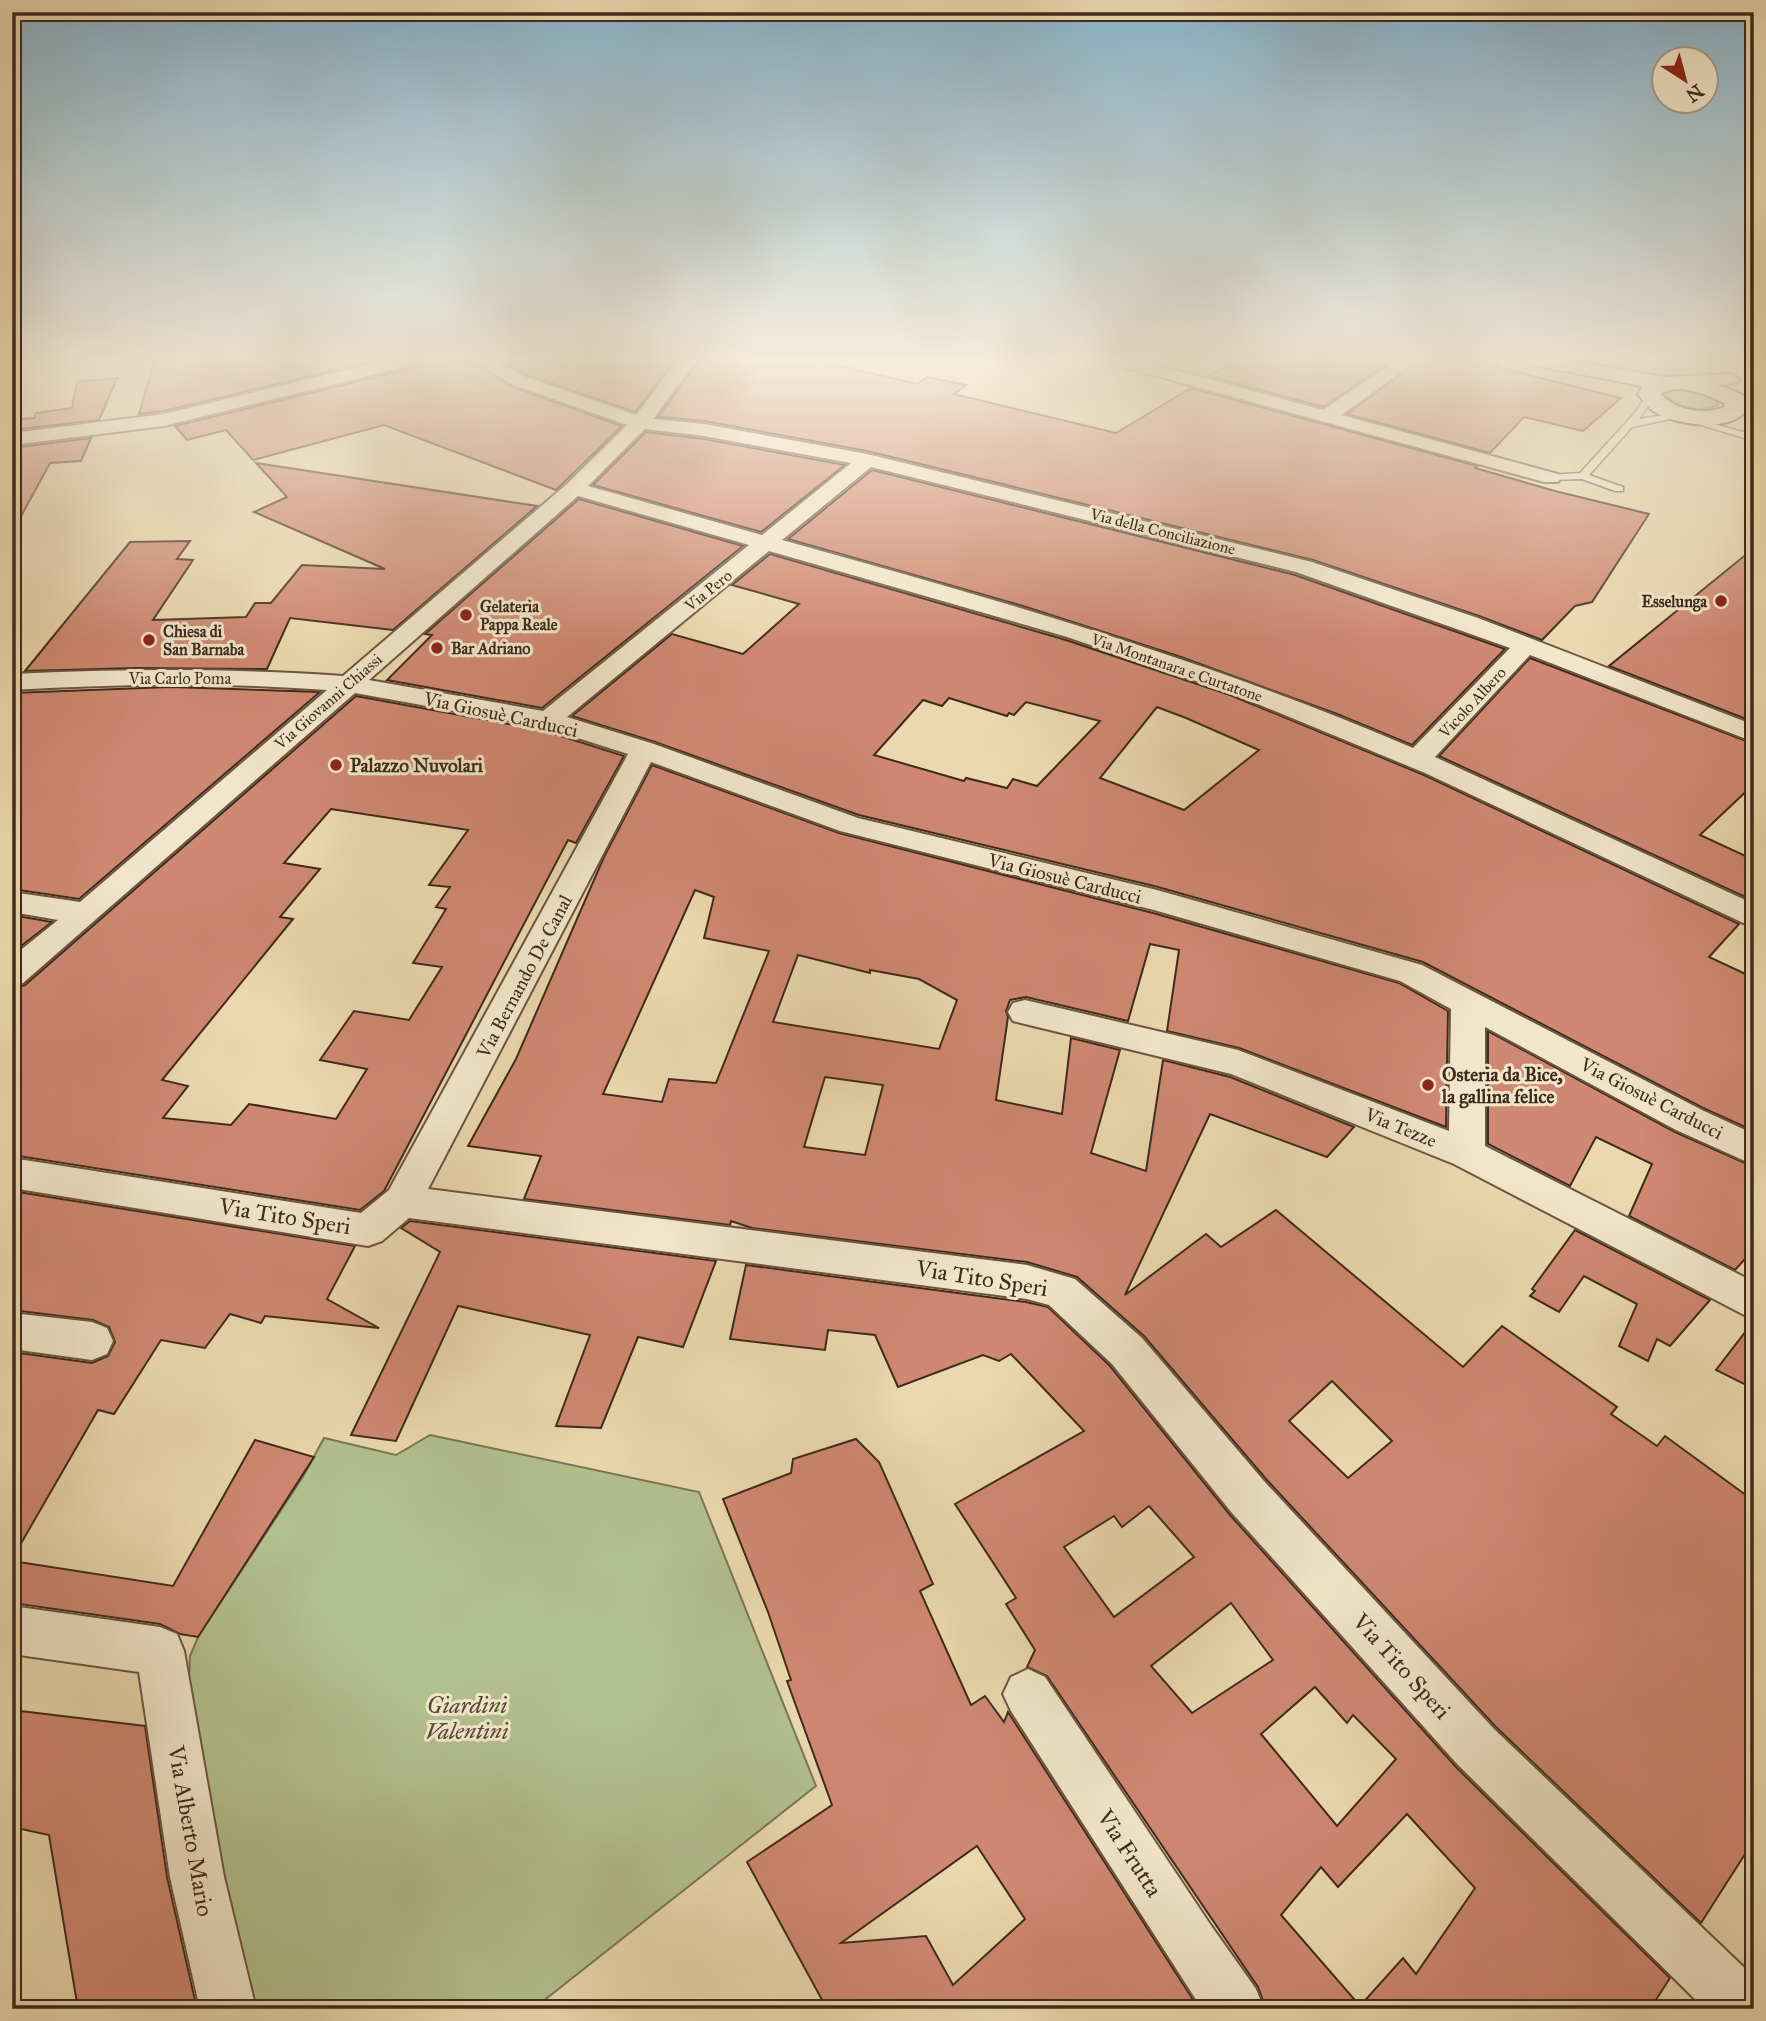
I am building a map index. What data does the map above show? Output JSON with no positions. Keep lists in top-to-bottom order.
{
  "streets": {
    "street": [
      "Via della Conciliazione",
      "Via Pero",
      "Via Montanara e Curtatone",
      "Via Carlo Poma",
      "Via Giovanni Chiassi",
      "Vicolo Albero",
      "Via Giosuè Carducci",
      "Via Bernando De Canal",
      "Via Tezze",
      "Via Tito Speri",
      "Via Alberto Mario",
      "Via Frutta"
    ]
  },
  "crossings": [
    ["Via della Conciliazione", "Via Pero"],
    ["Via della Conciliazione", "Vicolo Albero"],
    ["Via Pero", "Via Montanara e Curtatone"],
    ["Via Pero", "Via Giosuè Carducci"],
    ["Via Montanara e Curtatone", "Via Giovanni Chiassi"],
    ["Via Montanara e Curtatone", "Vicolo Albero"],
    ["Via Carlo Poma", "Via Giovanni Chiassi"],
    ["Via Carlo Poma", "Via Giosuè Carducci"],
    ["Via Giovanni Chiassi", "Via Giosuè Carducci"],
    ["Via Giosuè Carducci", "Via Bernando De Canal"],
    ["Via Bernando De Canal", "Via Tito Speri"]
  ],
  "parks": ["Giardini Valentini"],
  "places": [
    "Esselunga",
    "Gelateria Pappa Reale",
    "Chiesa di San Barnaba",
    "Bar Adriano",
    "Palazzo Nuvolari",
    "Osteria da Bice, la gallina felice"
  ],
  "north": "bottom right"
}
